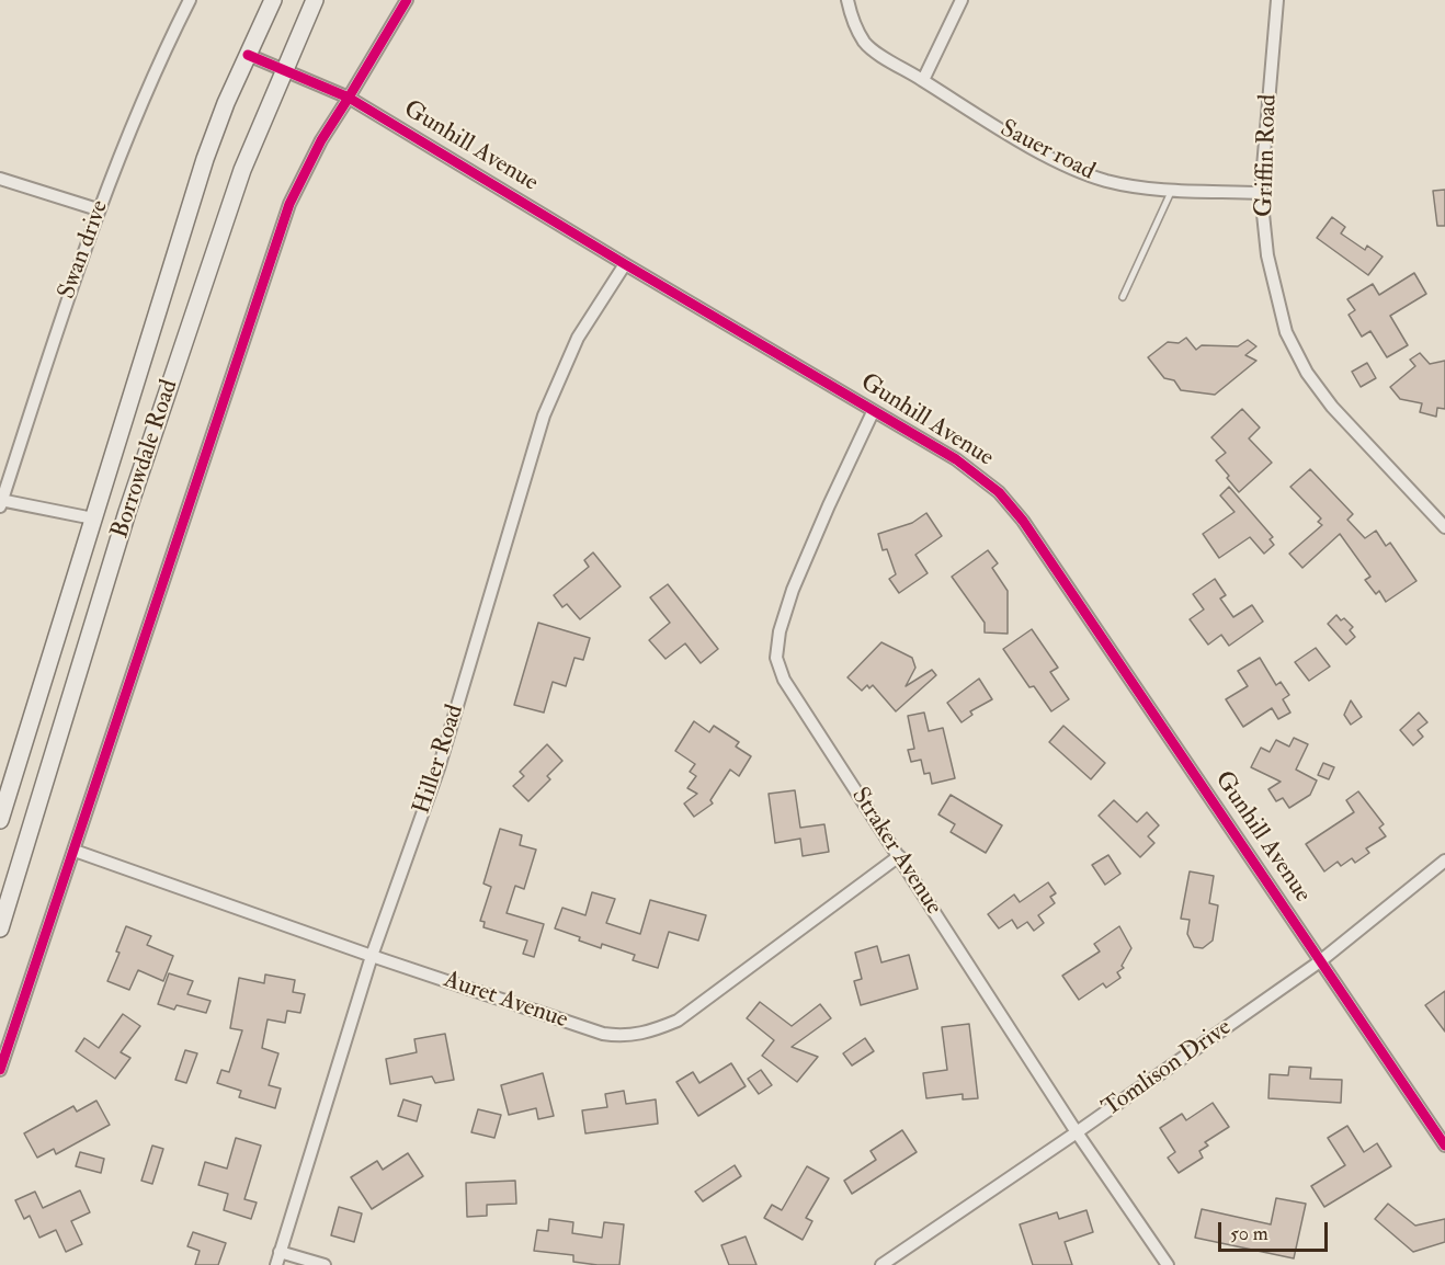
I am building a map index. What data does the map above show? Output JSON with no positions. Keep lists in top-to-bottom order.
{
  "streets": {
    "main road": ["Borrowdale Road"],
    "street": [
      "Gunhill Avenue",
      "Sauer road",
      "Griffin Road",
      "Swan drive",
      "Hiller Road",
      "Straker Avenue",
      "Auret Avenue",
      "Tomlison Drive"
    ]
  },
  "crossings": [
    ["Gunhill Avenue", "Borrowdale Road"],
    ["Gunhill Avenue", "Hiller Road"],
    ["Gunhill Avenue", "Straker Avenue"],
    ["Gunhill Avenue", "Tomlison Drive"],
    ["Sauer road", "Griffin Road"],
    ["Hiller Road", "Auret Avenue"],
    ["Straker Avenue", "Auret Avenue"],
    ["Straker Avenue", "Tomlison Drive"]
  ],
  "scale_bar": "50 m"
}
